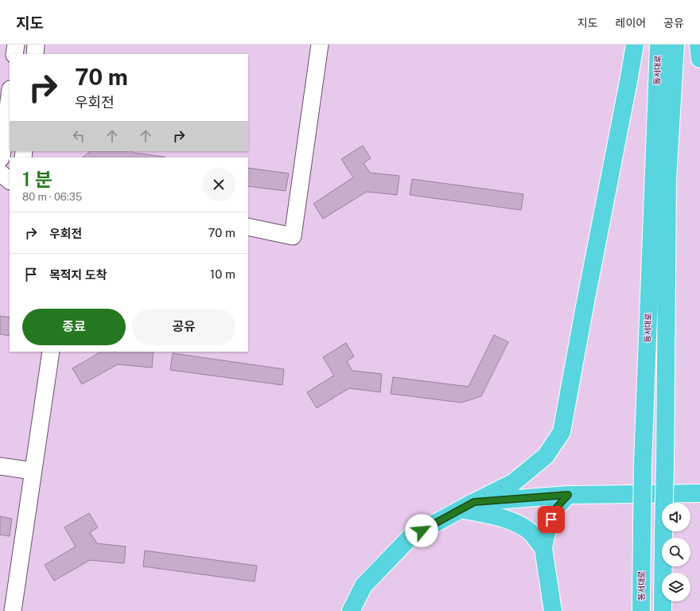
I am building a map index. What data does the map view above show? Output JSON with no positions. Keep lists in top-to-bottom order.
{
  "streets": {
    "highway": ["동서대로"]
  },
  "page": {
    "header": "지도",
    "nav": ["지도", "레이어", "공유"],
    "turn": ["70 m", "우회전"],
    "heading": ["1 분", "80 m · 06:35"],
    "list": [
      {
        "name": "우회전",
        "value": "70 m"
      },
      {
        "name": "목적지 도착",
        "value": "10 m"
      }
    ],
    "buttons": ["종료", "공유"]
  }
}
